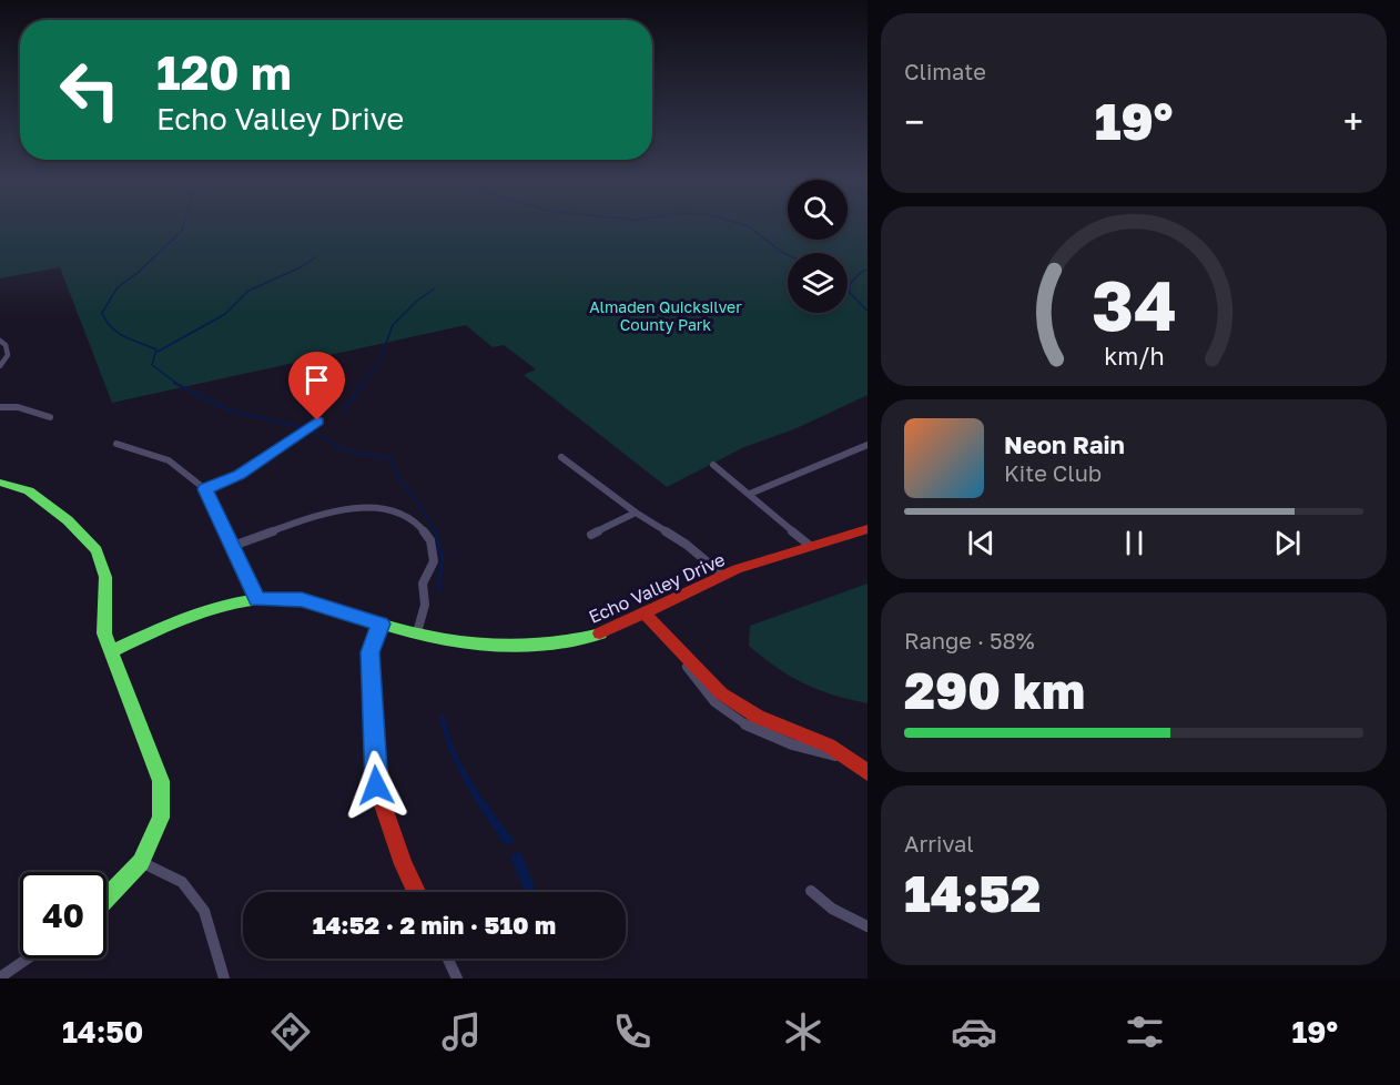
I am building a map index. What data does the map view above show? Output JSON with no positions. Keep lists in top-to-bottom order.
{
  "streets": {
    "street": ["Echo Valley Drive"]
  },
  "parks": ["Almaden Quicksilver County Park"],
  "page": {
    "tile": [
      "Climate",
      ["Range · 58%", "290 km"],
      ["Arrival", "14:52"]
    ],
    "turn": ["120 m", "Echo Valley Drive"],
    "heat": ["−", "19°", "+"],
    "song": ["Neon Rain", "Kite Club"],
    "limit": "40",
    "trip": "14:52 · 2 min · 510 m",
    "tabs": ["14:50", "19°"],
    "gauge": ["34", "km/h"]
  }
}
